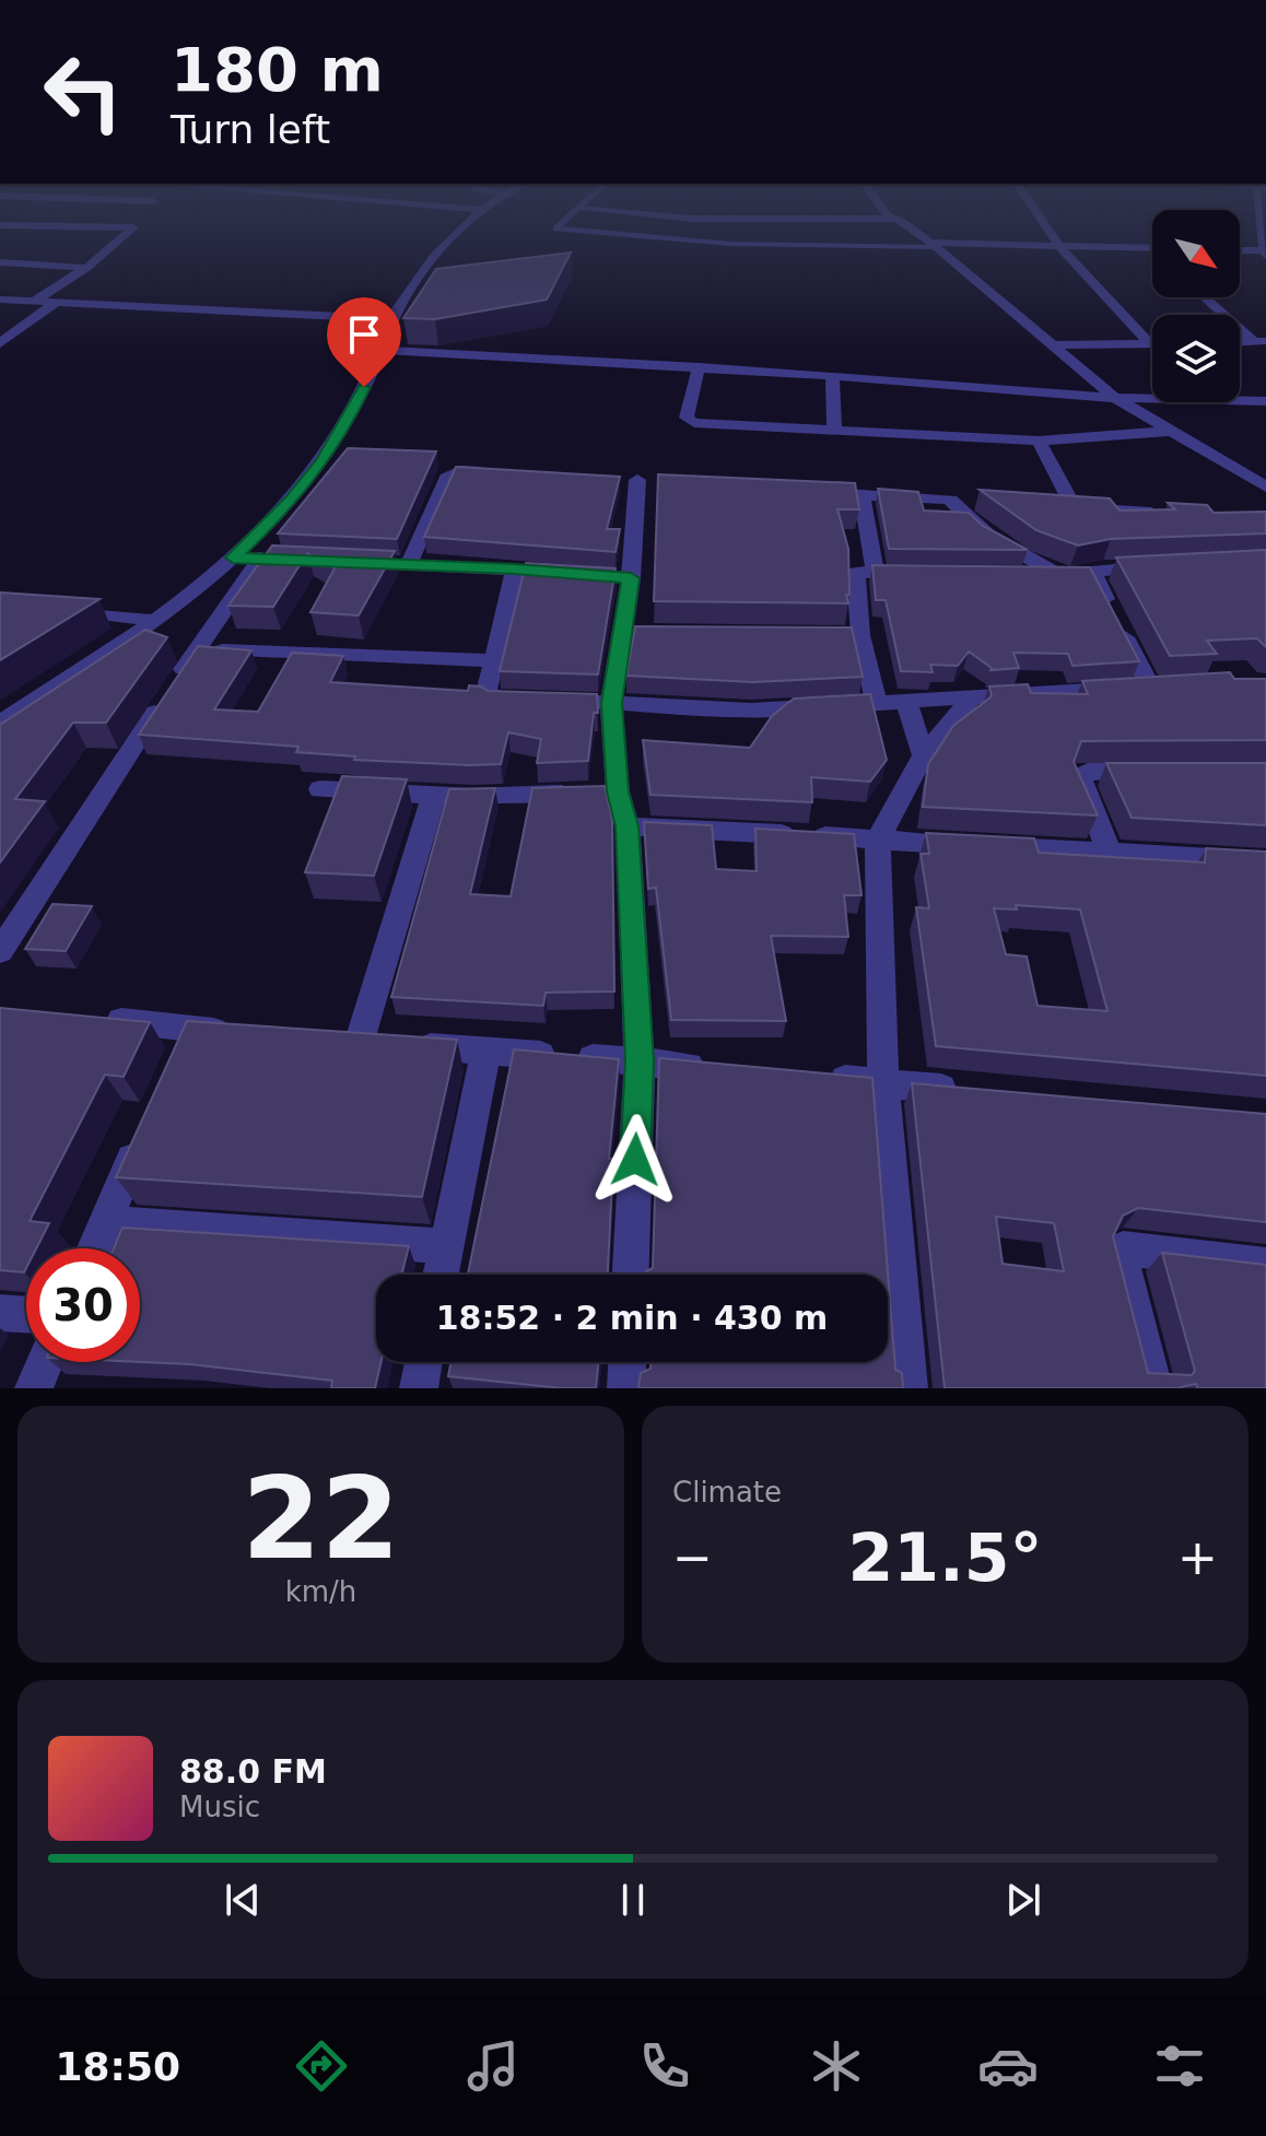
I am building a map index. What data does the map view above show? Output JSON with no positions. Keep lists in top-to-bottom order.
{
  "north": "bottom right",
  "page": {
    "turn": ["180 m", "Turn left"],
    "limit": "30",
    "trip": "18:52 · 2 min · 430 m",
    "tile": [
      ["22", "km/h"],
      "Climate"
    ],
    "heat": ["−", "21.5°", "+"],
    "song": ["88.0 FM", "Music"],
    "tabs": "18:50"
  }
}
